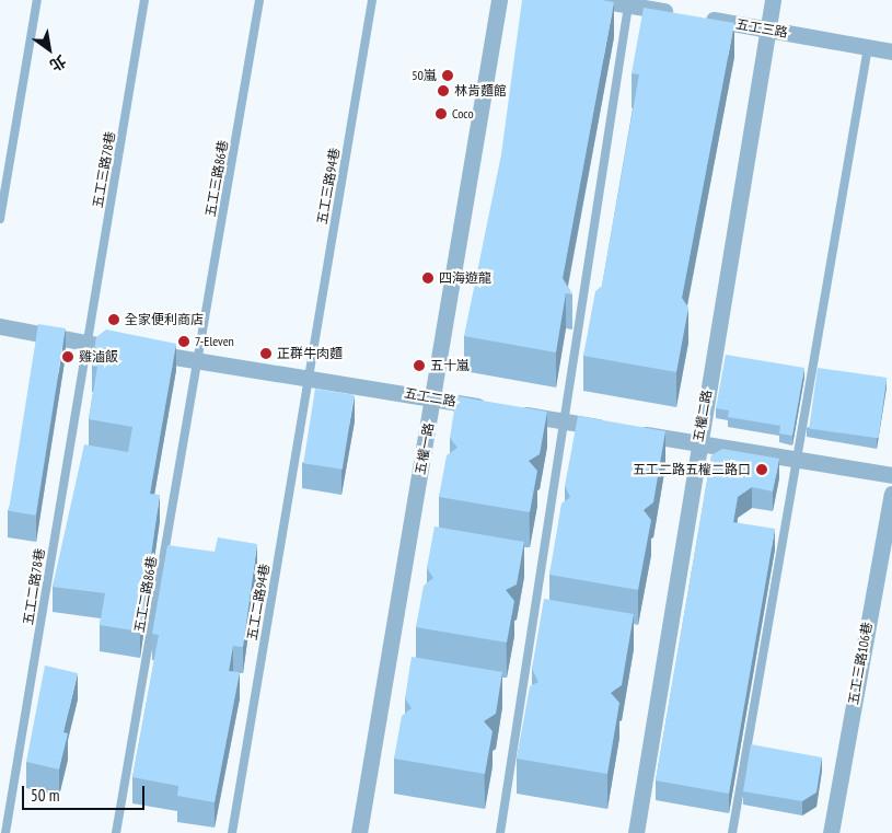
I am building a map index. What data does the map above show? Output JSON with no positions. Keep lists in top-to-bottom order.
{
  "streets": {
    "street": [
      "五工三路",
      "五工二路",
      "五權二路",
      "五權一路",
      "五工三路106巷"
    ],
    "lane": [
      "五工三路78巷",
      "五工三路86巷",
      "五工三路94巷",
      "五工二路78巷",
      "五工二路86巷",
      "五工二路94巷"
    ]
  },
  "crossings": [
    ["五工三路", "五權二路"],
    ["五工三路78巷", "五工二路"],
    ["五工三路78巷", "五工二路78巷"],
    ["五工三路86巷", "五工二路"],
    ["五工三路86巷", "五工二路86巷"],
    ["五工三路94巷", "五工二路"],
    ["五工三路94巷", "五工二路94巷"],
    ["五工二路", "五權二路"],
    ["五工二路", "五權一路"],
    ["五工二路", "五工二路78巷"],
    ["五工二路", "五工二路86巷"],
    ["五工二路", "五工二路94巷"]
  ],
  "places": [
    "50嵐",
    "林肯麵館",
    "Coco",
    "四海遊龍",
    "全家便利商店",
    "7-Eleven",
    "正群牛肉麵",
    "雞滷飯",
    "五十嵐",
    "五工二路五權二路口"
  ],
  "scale_bar": "50 m",
  "north": "bottom right"
}
